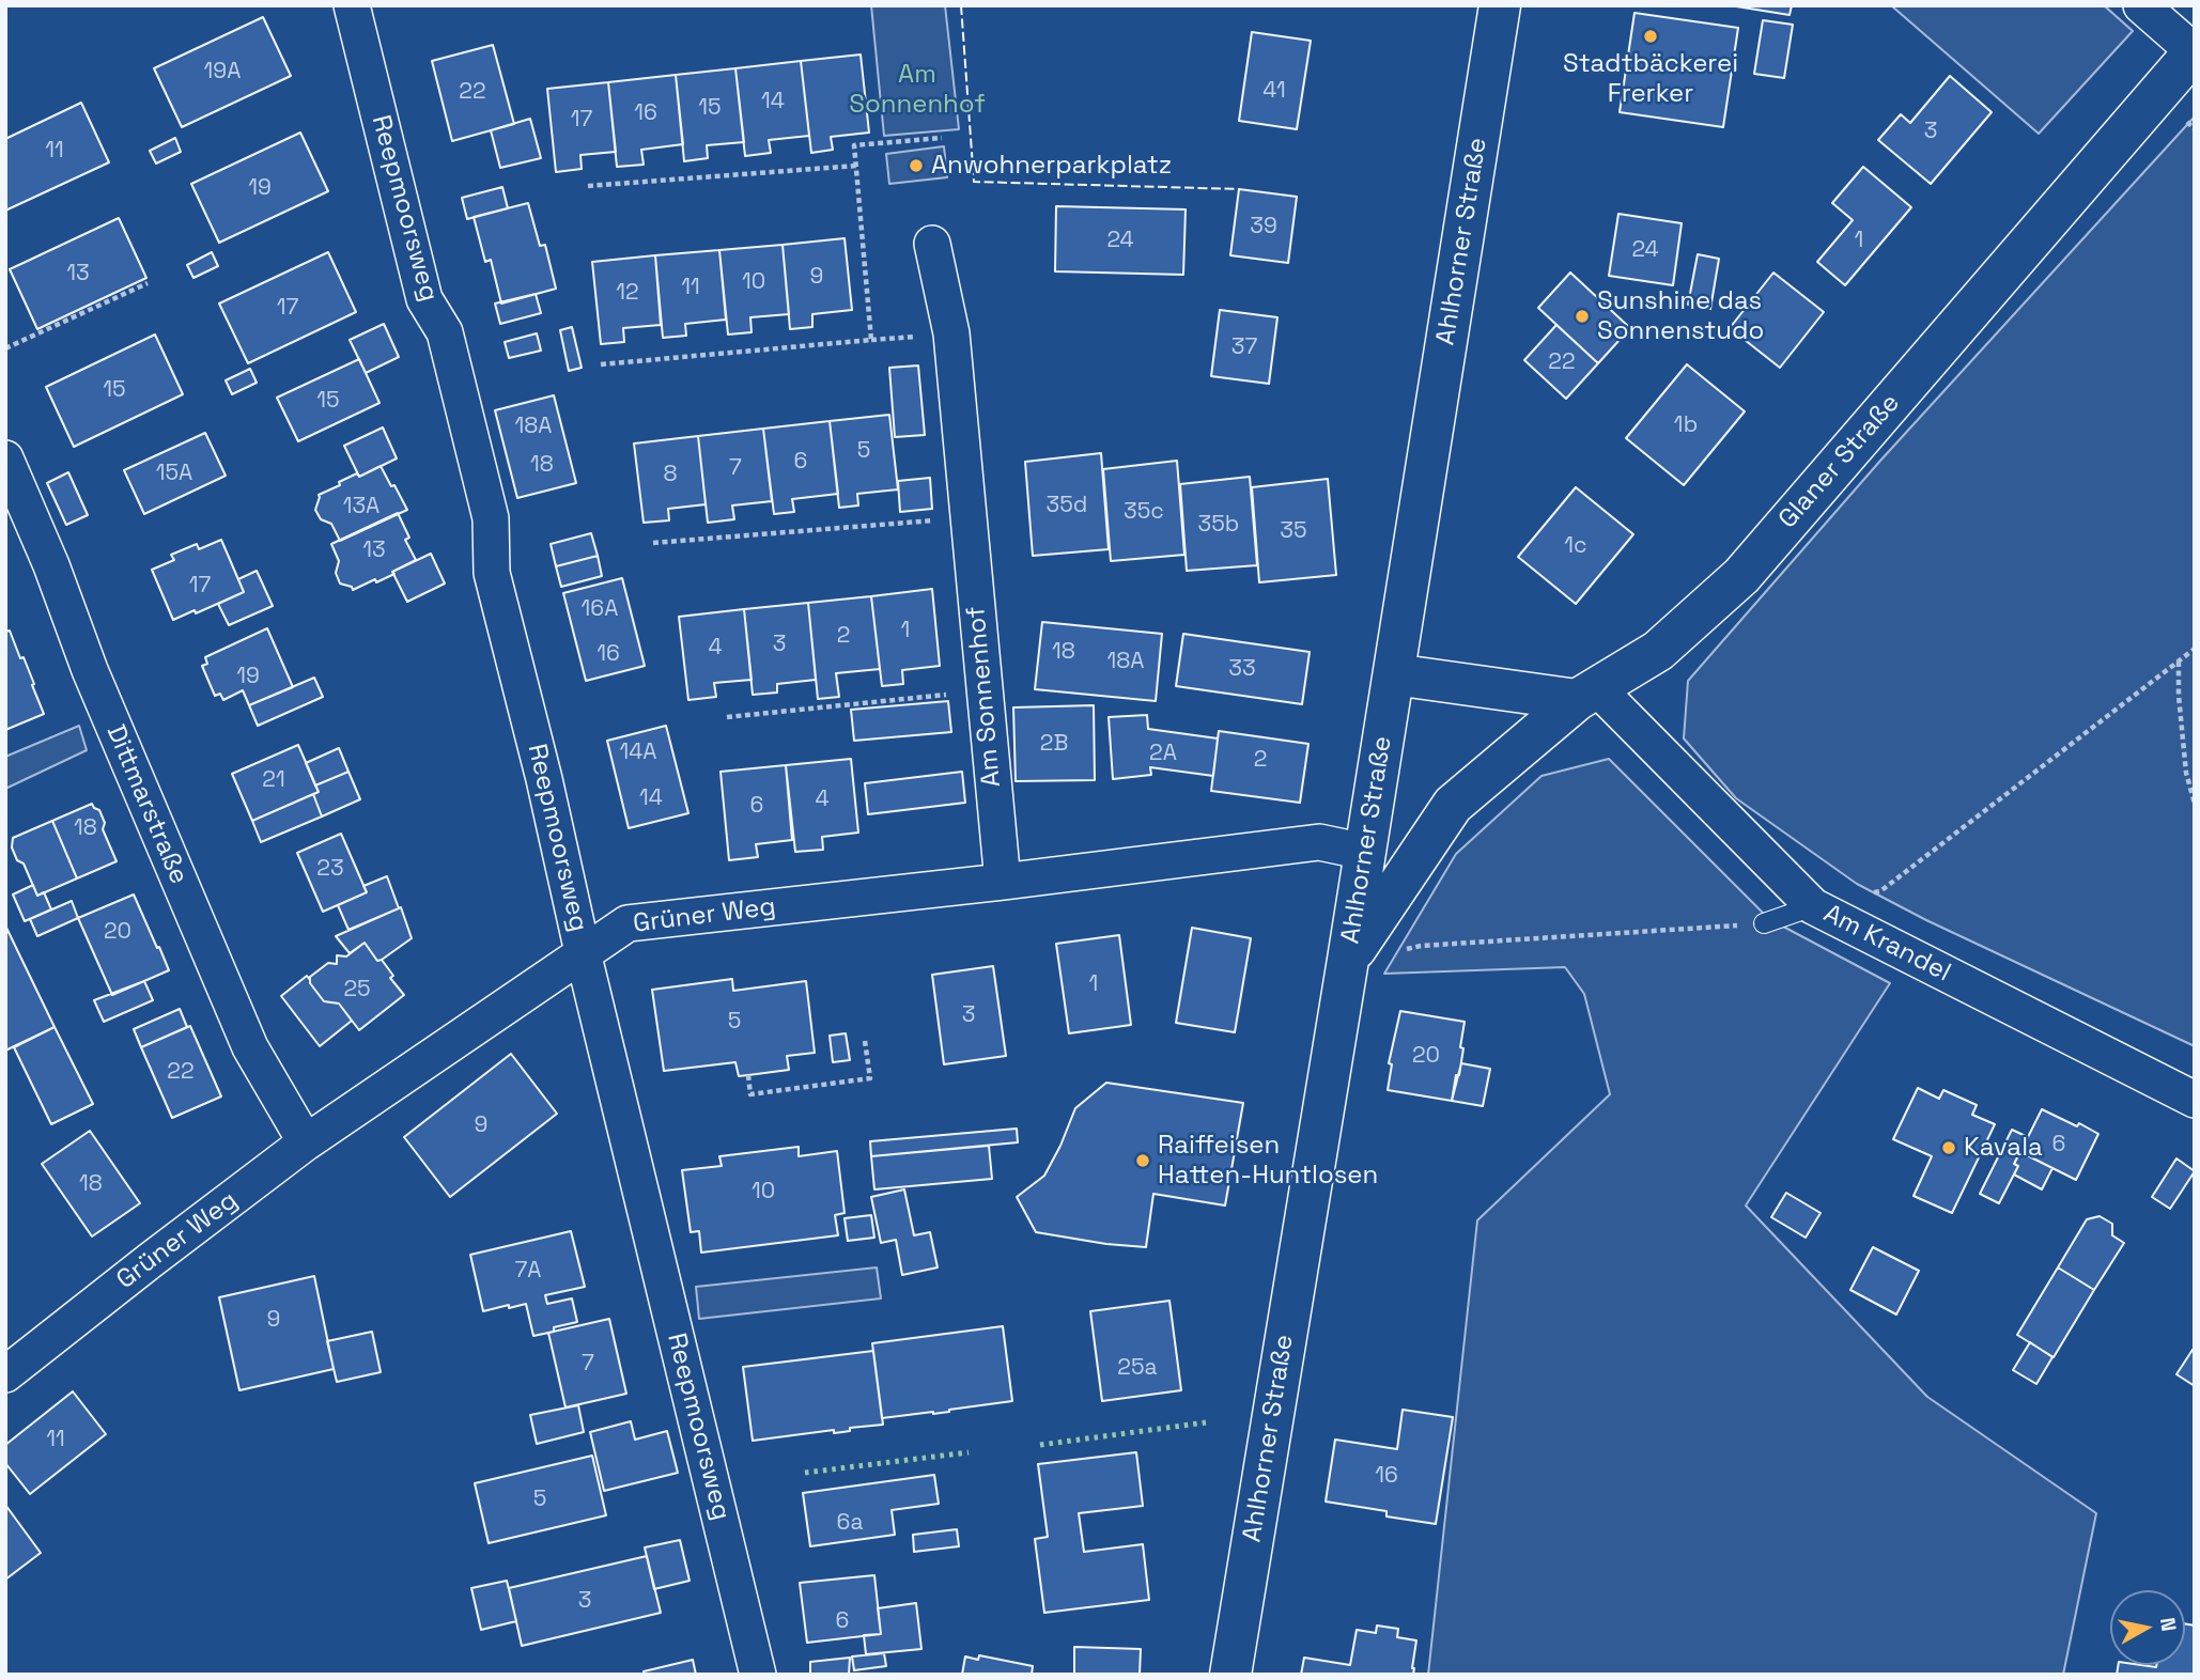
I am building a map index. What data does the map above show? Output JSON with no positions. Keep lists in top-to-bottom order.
{
  "streets": {
    "street": [
      "Reepmoorsweg",
      "Ahlhorner Straße",
      "Glaner Straße",
      "Am Sonnenhof",
      "Dittmarstraße",
      "Grüner Weg",
      "Am Krandel"
    ]
  },
  "crossings": [
    ["Reepmoorsweg", "Grüner Weg"],
    ["Ahlhorner Straße", "Glaner Straße"],
    ["Ahlhorner Straße", "Grüner Weg"],
    ["Glaner Straße", "Am Krandel"],
    ["Am Sonnenhof", "Grüner Weg"],
    ["Dittmarstraße", "Grüner Weg"]
  ],
  "parks": ["Am Sonnenhof"],
  "places": [
    "Stadtbäckerei Frerker",
    "Anwohnerparkplatz",
    "Sunshine das Sonnenstudo",
    "Kavala",
    "Raiffeisen Hatten-Huntlosen"
  ],
  "house_numbers": [
    "19A",
    "41",
    "22",
    "14",
    "15",
    "16",
    "17",
    "3",
    "11",
    "19",
    "39",
    "24",
    "1",
    "24",
    "13",
    "9",
    "10",
    "11",
    "12",
    "17",
    "37",
    "22",
    "15",
    "15",
    "1b",
    "18A",
    "5",
    "6",
    "18",
    "7",
    "15A",
    "8",
    "35d",
    "13A",
    "35c",
    "35b",
    "35",
    "1c",
    "13",
    "17",
    "16A",
    "1",
    "2",
    "3",
    "4",
    "18",
    "16",
    "18A",
    "33",
    "19",
    "2B",
    "14A",
    "2A",
    "2",
    "21",
    "14",
    "4",
    "6",
    "18",
    "23",
    "20",
    "1",
    "25",
    "3",
    "5",
    "20",
    "22",
    "9",
    "6",
    "18",
    "10",
    "7A",
    "9",
    "7",
    "25a",
    "11",
    "16",
    "5",
    "6a",
    "3",
    "6"
  ],
  "north": "right"
}
